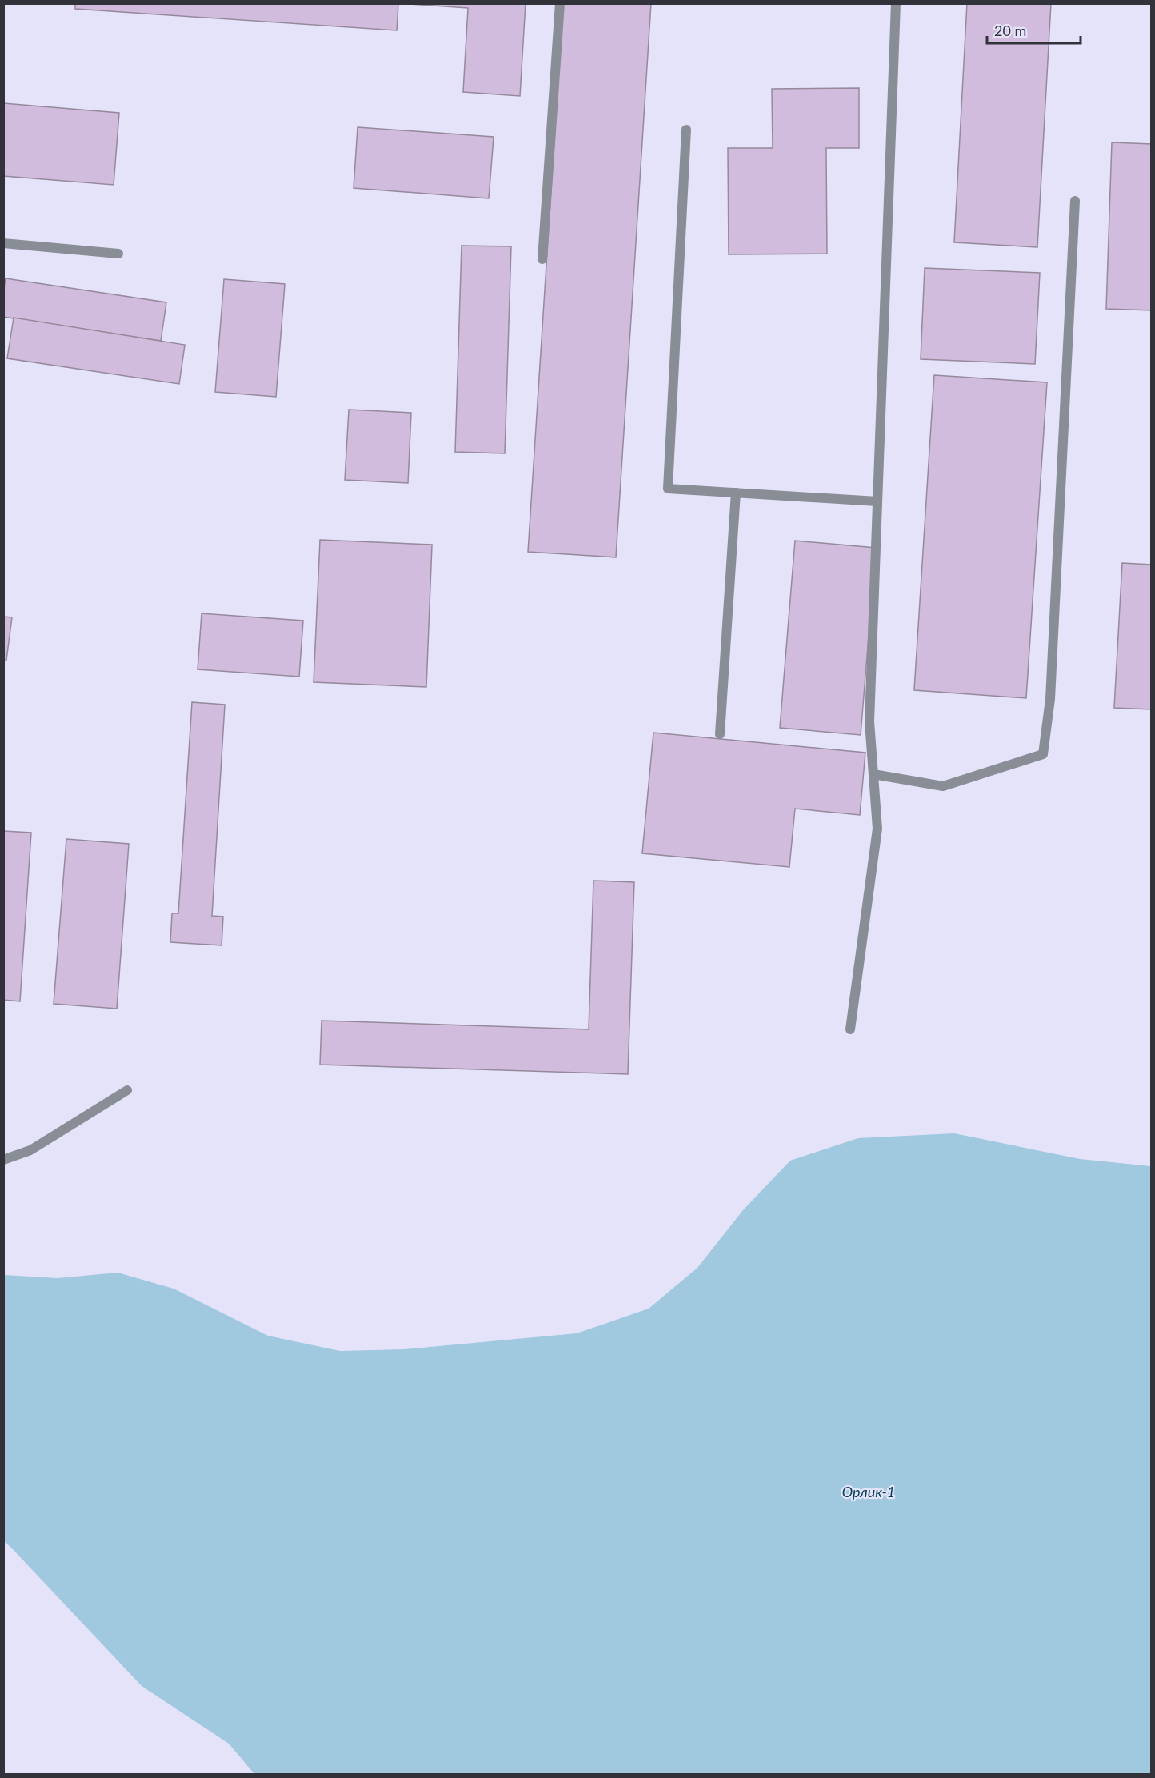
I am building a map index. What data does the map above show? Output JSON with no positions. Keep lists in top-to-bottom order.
{
  "water": ["Орлик-1"],
  "scale_bar": "20 m"
}
